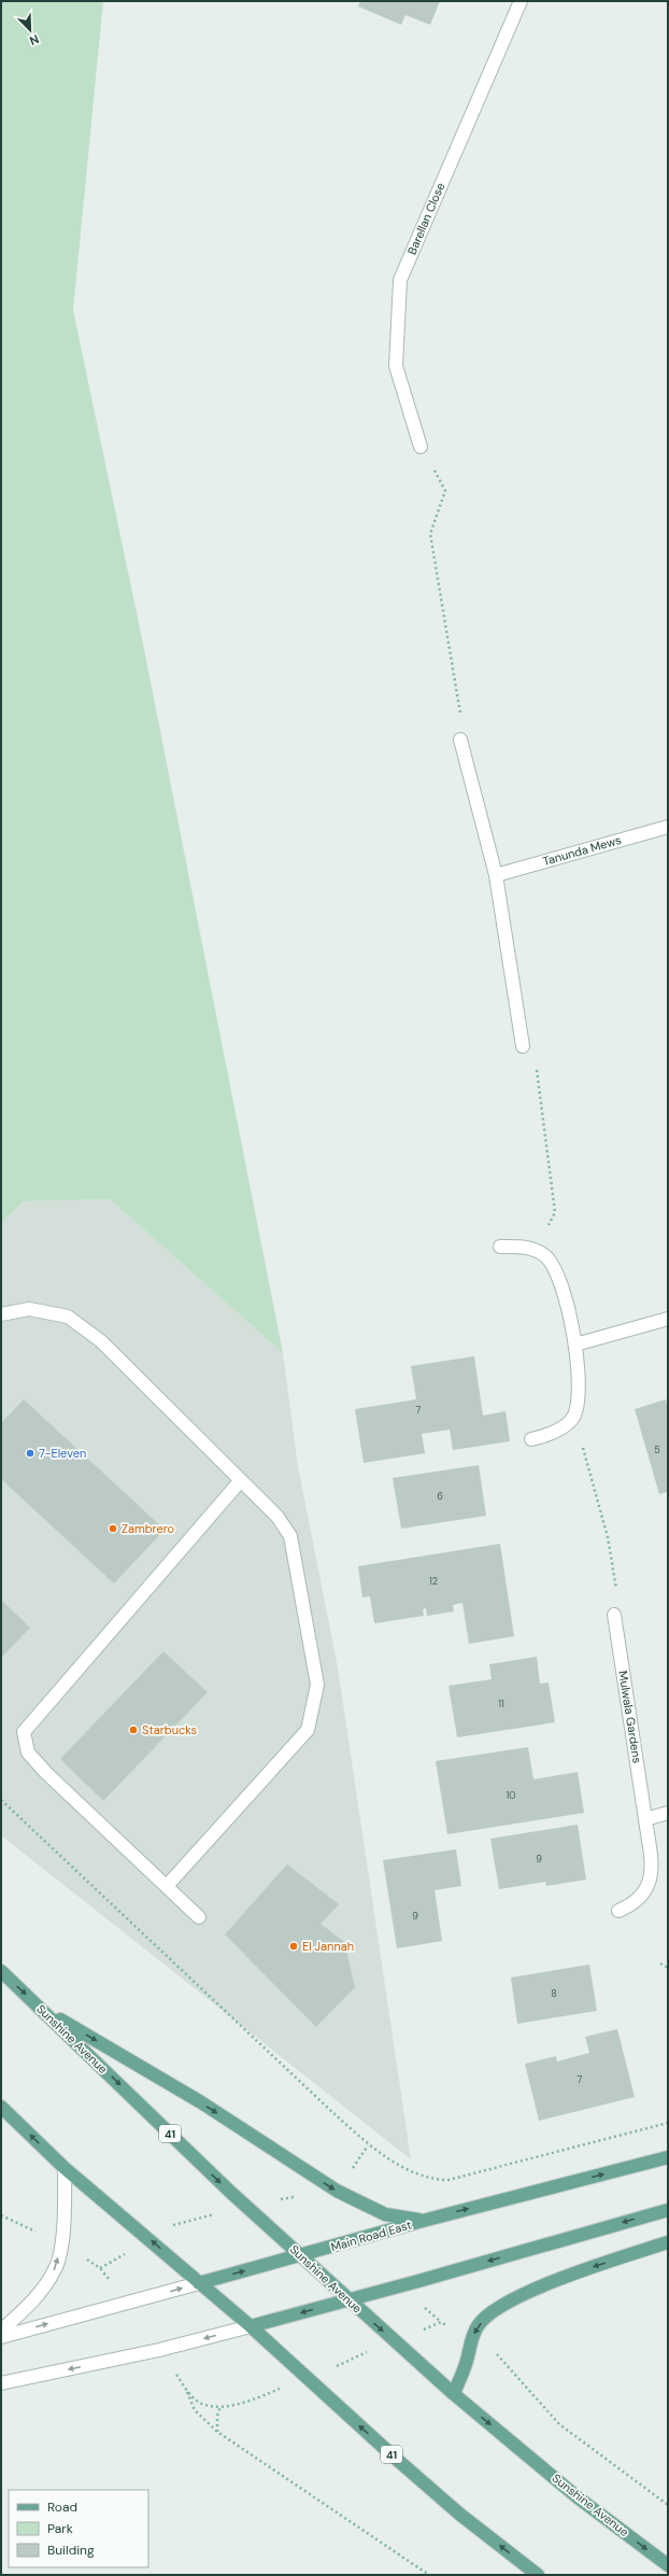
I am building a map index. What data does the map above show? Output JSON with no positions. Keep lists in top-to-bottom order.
{
  "streets": {
    "main road": ["Sunshine Avenue", "41", "Main Road East"],
    "street": ["Barellan Close", "Tanunda Mews", "Mulwala Gardens"]
  },
  "crossings": [
    ["Sunshine Avenue", "Main Road East"],
    ["41", "Main Road East"]
  ],
  "places": [
    "7-Eleven",
    "Zambrero",
    "Starbucks",
    "El Jannah"
  ],
  "house_numbers": [
    "7",
    "5",
    "6",
    "12",
    "11",
    "10",
    "9",
    "9",
    "8",
    "7"
  ],
  "legend": ["Road", "Park", "Building"],
  "north": "bottom right"
}
